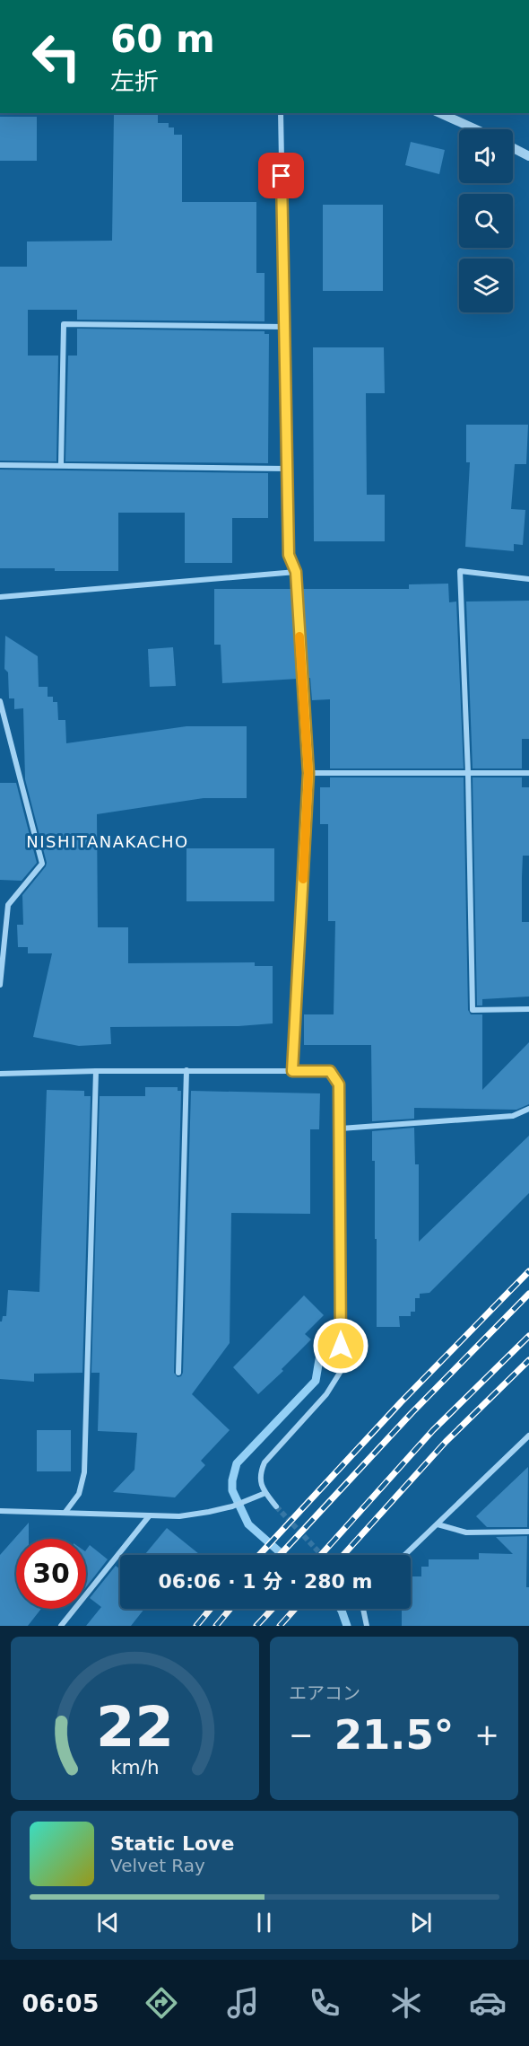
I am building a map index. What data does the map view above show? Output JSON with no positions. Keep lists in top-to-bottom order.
{
  "districts": ["NISHITANAKACHO"],
  "page": {
    "turn": ["60 m", "左折"],
    "limit": "30",
    "trip": "06:06 · 1 分 · 280 m",
    "tile": "エアコン",
    "heat": ["−", "21.5°", "+"],
    "song": ["Static Love", "Velvet Ray"],
    "tabs": "06:05",
    "gauge": ["22", "km/h"]
  }
}
